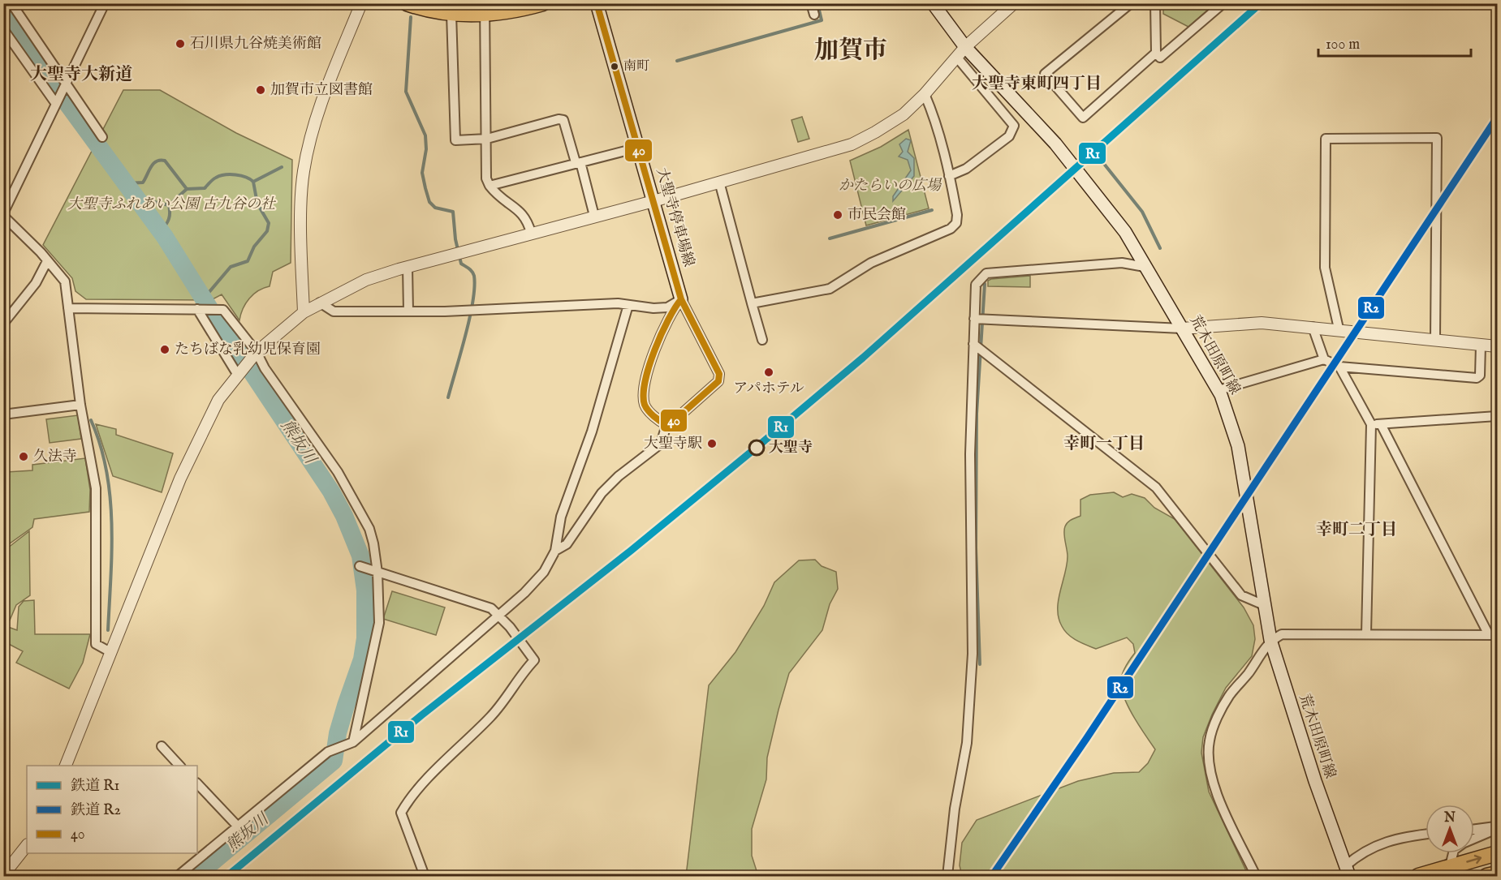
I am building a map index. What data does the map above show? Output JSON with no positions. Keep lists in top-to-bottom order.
{
  "streets": {
    "main road": ["大聖寺停車場線", "荒木田原町線"]
  },
  "districts": [
    "加賀市",
    "大聖寺大新道",
    "大聖寺東町四丁目",
    "幸町一丁目",
    "幸町二丁目"
  ],
  "water": ["熊坂川"],
  "parks": ["かたらいの広場", "大聖寺ふれあい公園 古九谷の社"],
  "places": [
    "石川県九谷焼美術館",
    "南町",
    "加賀市立図書館",
    "市民会館",
    "たちばな乳幼児保育園",
    "アパホテル",
    "大聖寺駅",
    "大聖寺",
    "久法寺"
  ],
  "lines": ["rail line R1", "transit line 40", "rail line R2"],
  "legend": ["鉄道 R1", "鉄道 R2", "40"],
  "scale_bar": "100 m",
  "north": "top"
}
